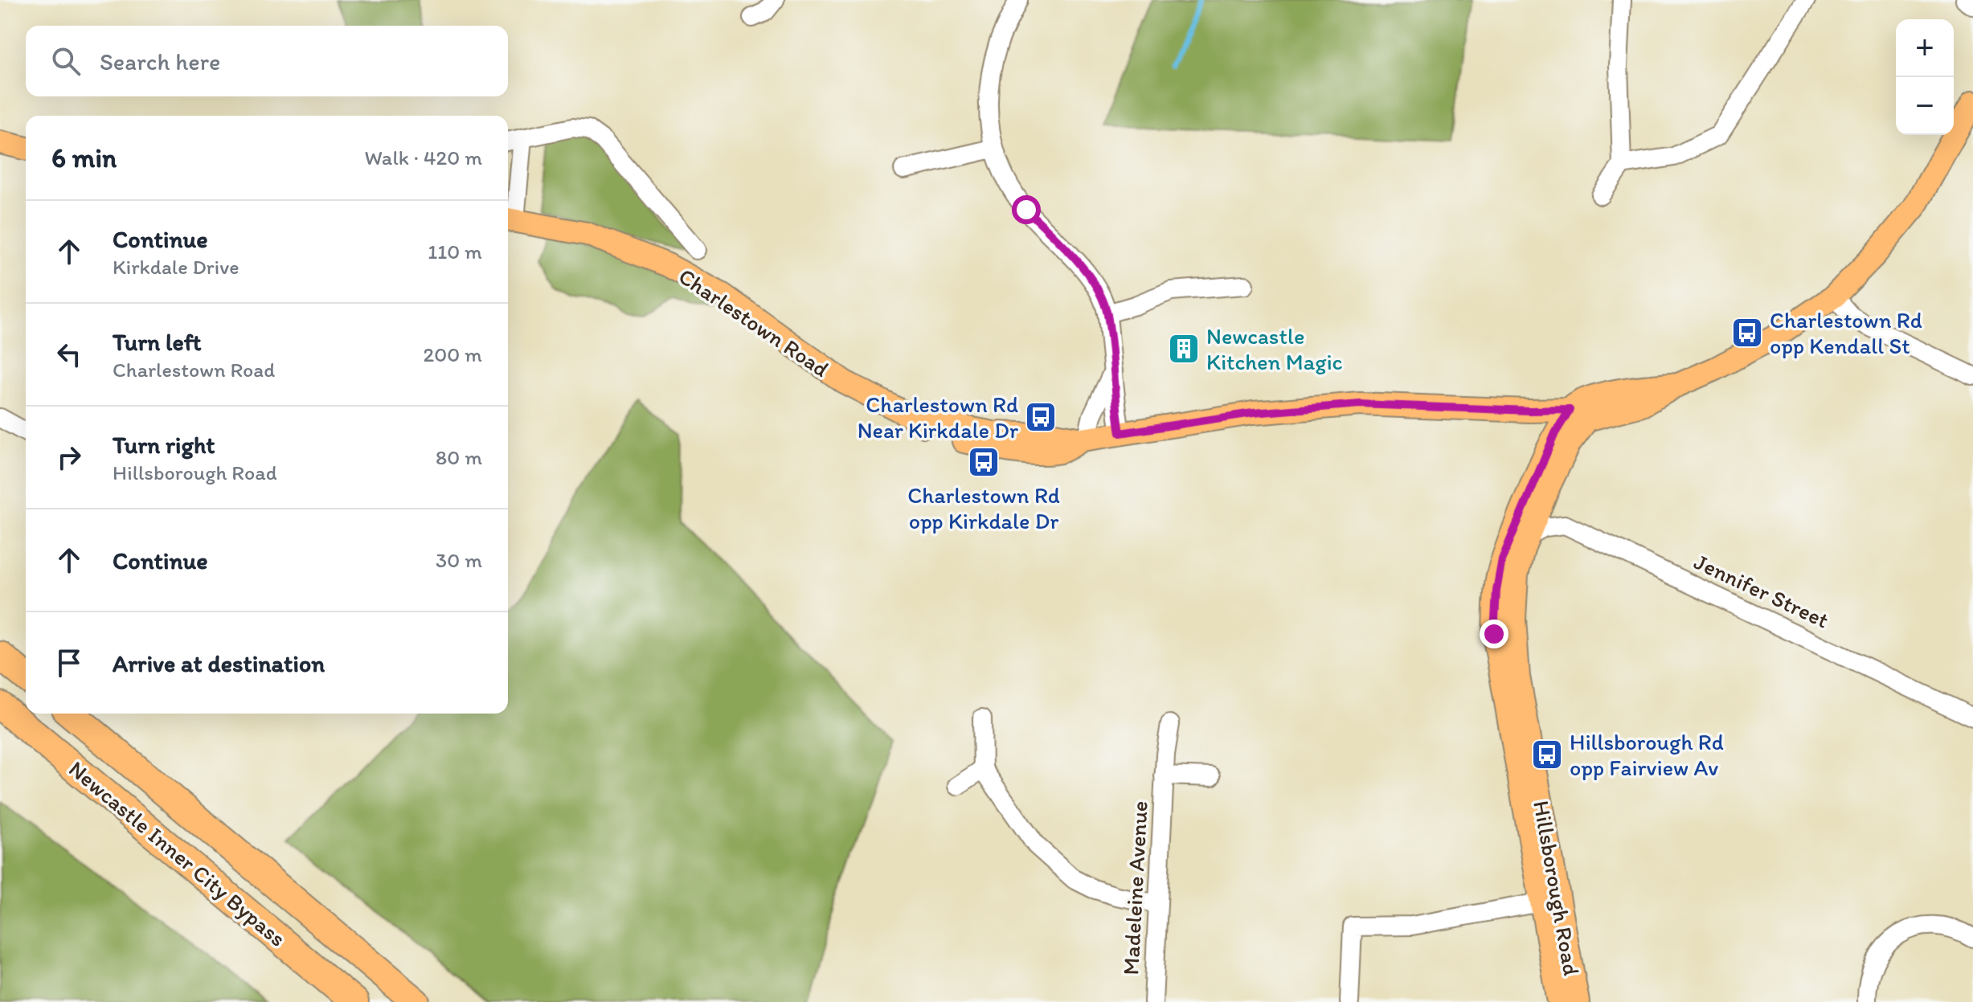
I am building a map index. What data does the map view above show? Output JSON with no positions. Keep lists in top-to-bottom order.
{
  "streets": {
    "highway": ["Newcastle Inner City Bypass"],
    "main road": ["Charlestown Road", "Hillsborough Road"],
    "street": ["Jennifer Street", "Madeleine Avenue"]
  },
  "crossings": [
    ["Charlestown Road", "Hillsborough Road"],
    ["Jennifer Street", "Hillsborough Road"]
  ],
  "places": {
    "bus stop": [
      "Charlestown Rd opp Kendall St",
      "Charlestown Rd Near Kirkdale Dr",
      "Charlestown Rd opp Kirkdale Dr",
      "Hillsborough Rd opp Fairview Av"
    ],
    "building": ["Newcastle Kitchen Magic"]
  },
  "page": {
    "map_buttons": ["+", "−"],
    "search": "Search here",
    "heading": ["6 min", "Walk · 420 m"],
    "list": [
      ["Continue", "Kirkdale Drive", "110 m"],
      ["Turn left", "Charlestown Road", "200 m"],
      ["Turn right", "Hillsborough Road", "80 m"],
      ["Continue", "30 m"],
      "Arrive at destination"
    ]
  }
}
